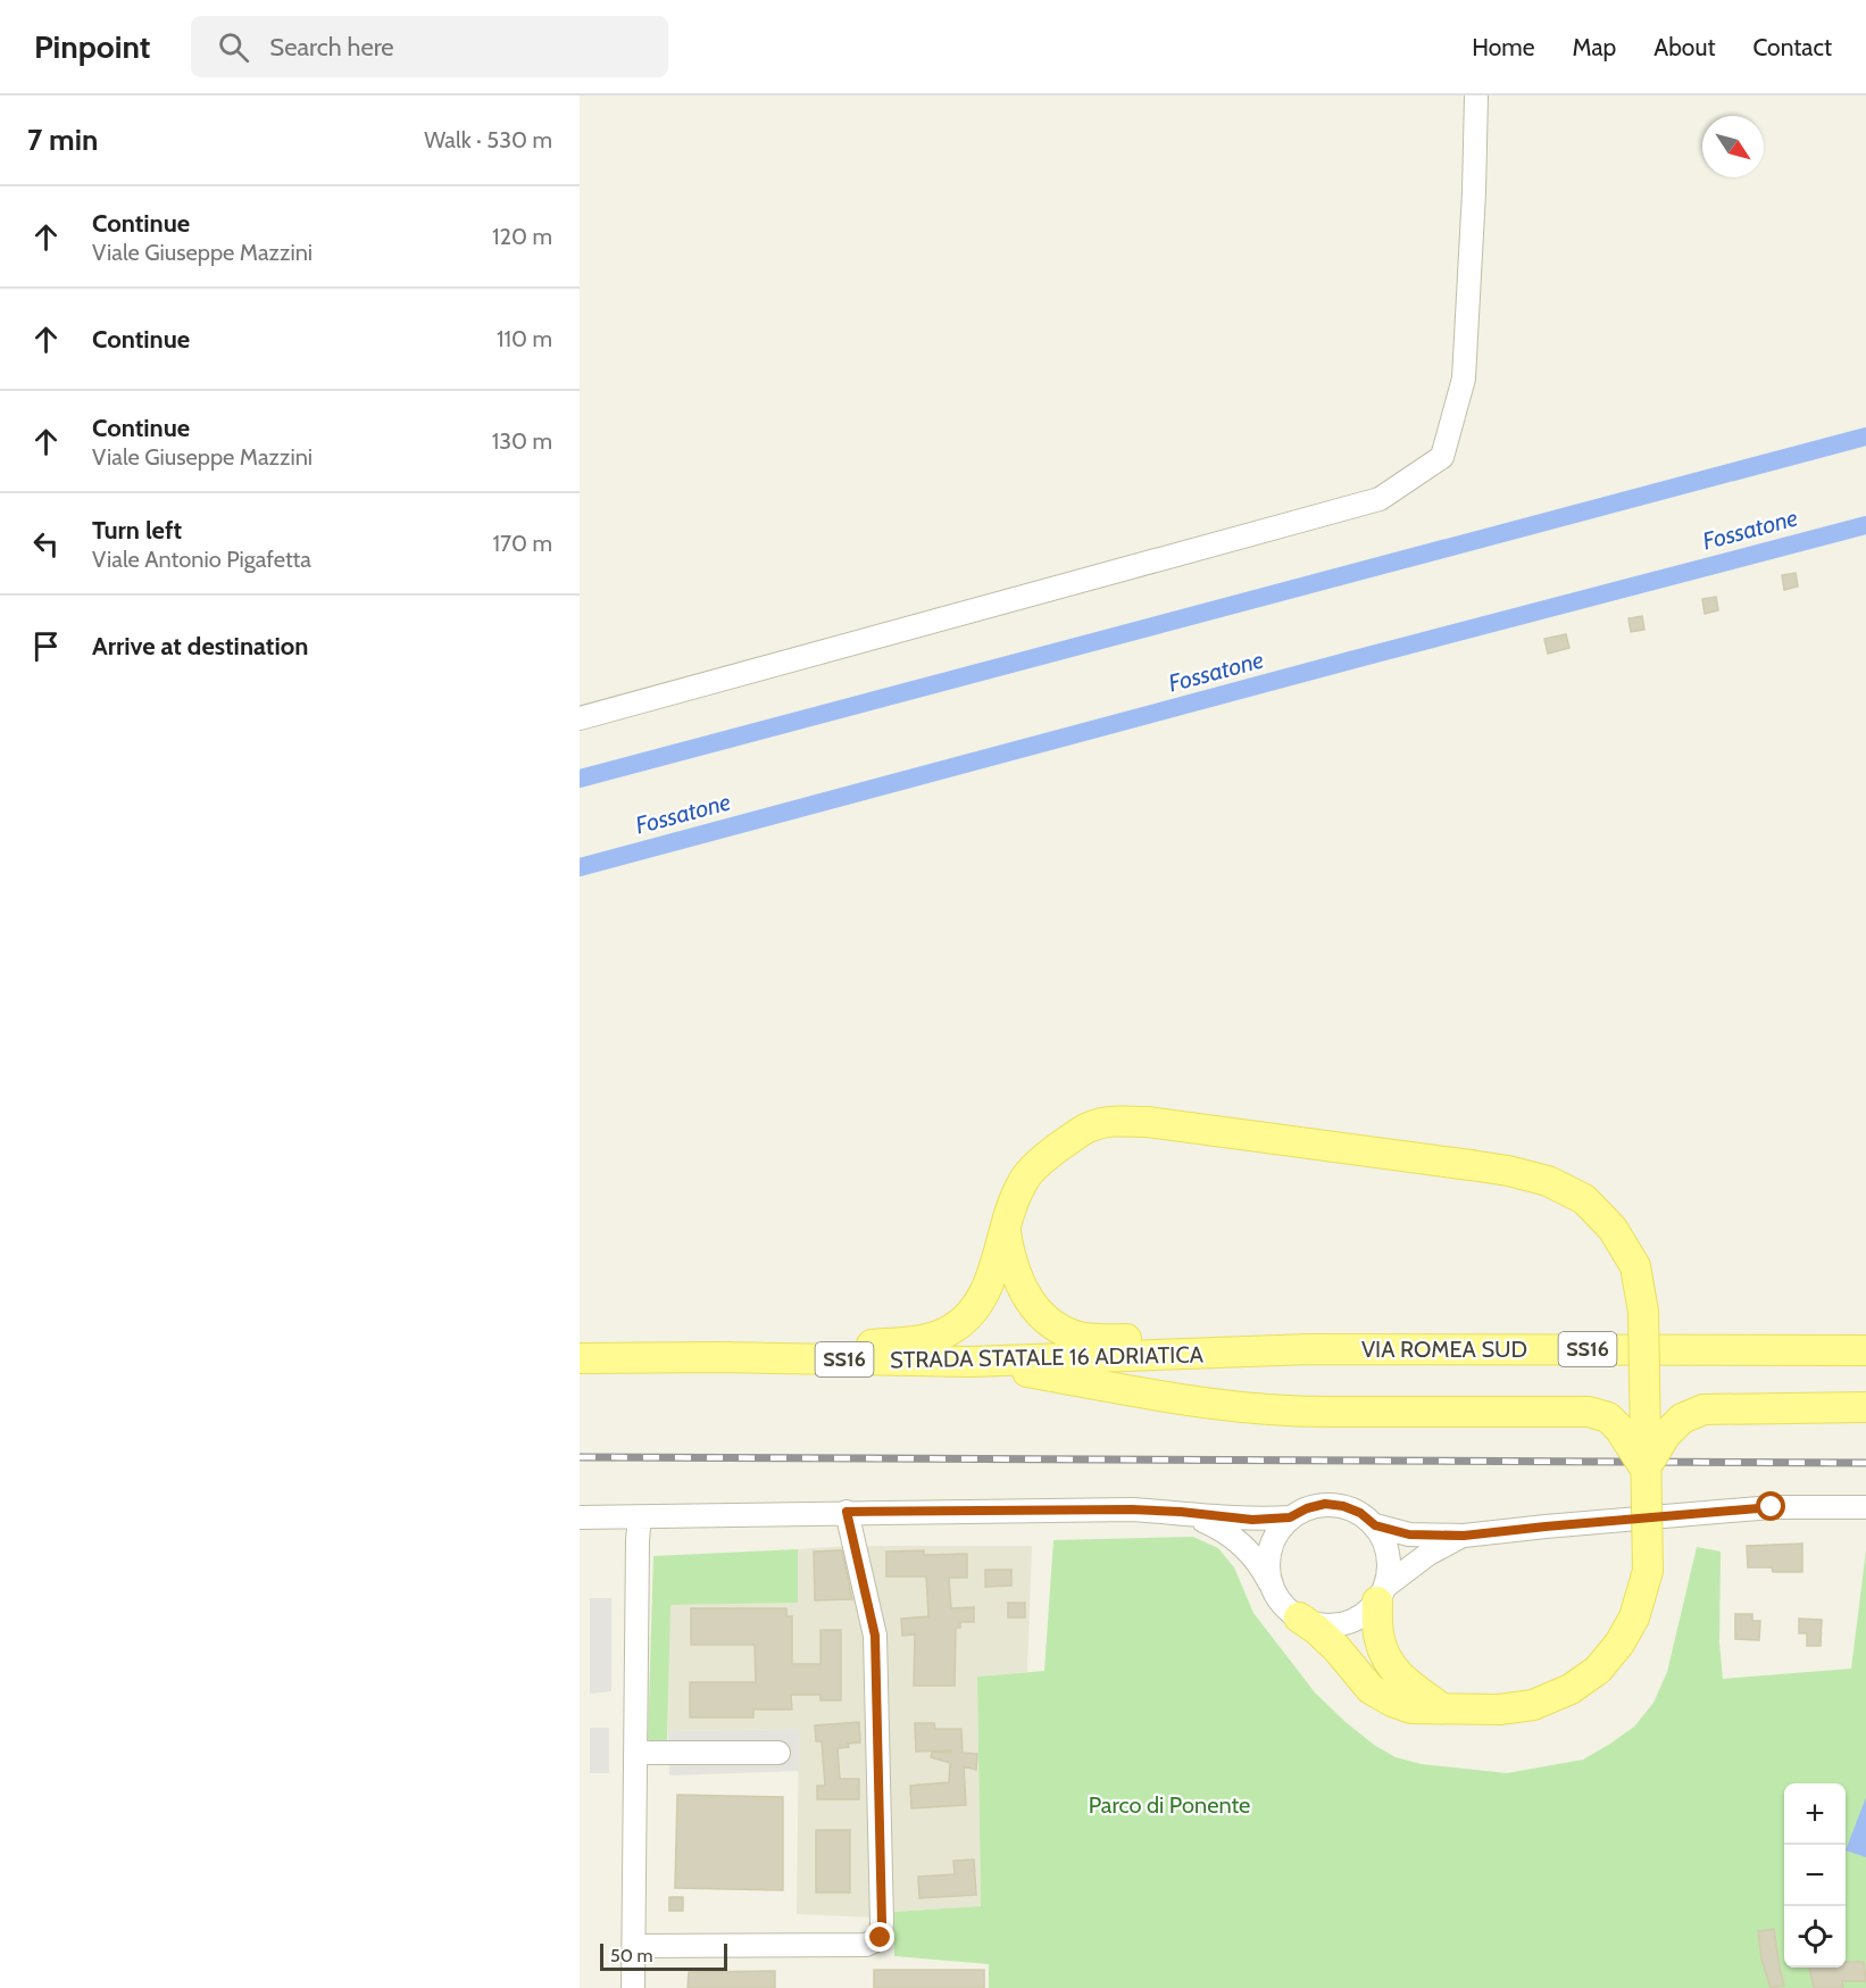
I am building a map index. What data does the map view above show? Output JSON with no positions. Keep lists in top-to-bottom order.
{
  "streets": {
    "main road": ["VIA ROMEA SUD", "SS16", "STRADA STATALE 16 ADRIATICA"]
  },
  "crossings": [
    ["VIA ROMEA SUD", "STRADA STATALE 16 ADRIATICA"]
  ],
  "water": ["Fossatone"],
  "parks": ["Parco di Ponente"],
  "scale_bar": "50 m",
  "north": "bottom right",
  "page": {
    "header": "Pinpoint",
    "search": "Search here",
    "nav": [
      "Home",
      "Map",
      "About",
      "Contact"
    ],
    "heading": ["7 min", "Walk · 530 m"],
    "list": [
      ["Continue", "Viale Giuseppe Mazzini", "120 m"],
      ["Continue", "110 m"],
      ["Continue", "Viale Giuseppe Mazzini", "130 m"],
      ["Turn left", "Viale Antonio Pigafetta", "170 m"],
      "Arrive at destination"
    ],
    "map_buttons": ["+", "−"],
    "scale": "50 m"
  }
}
